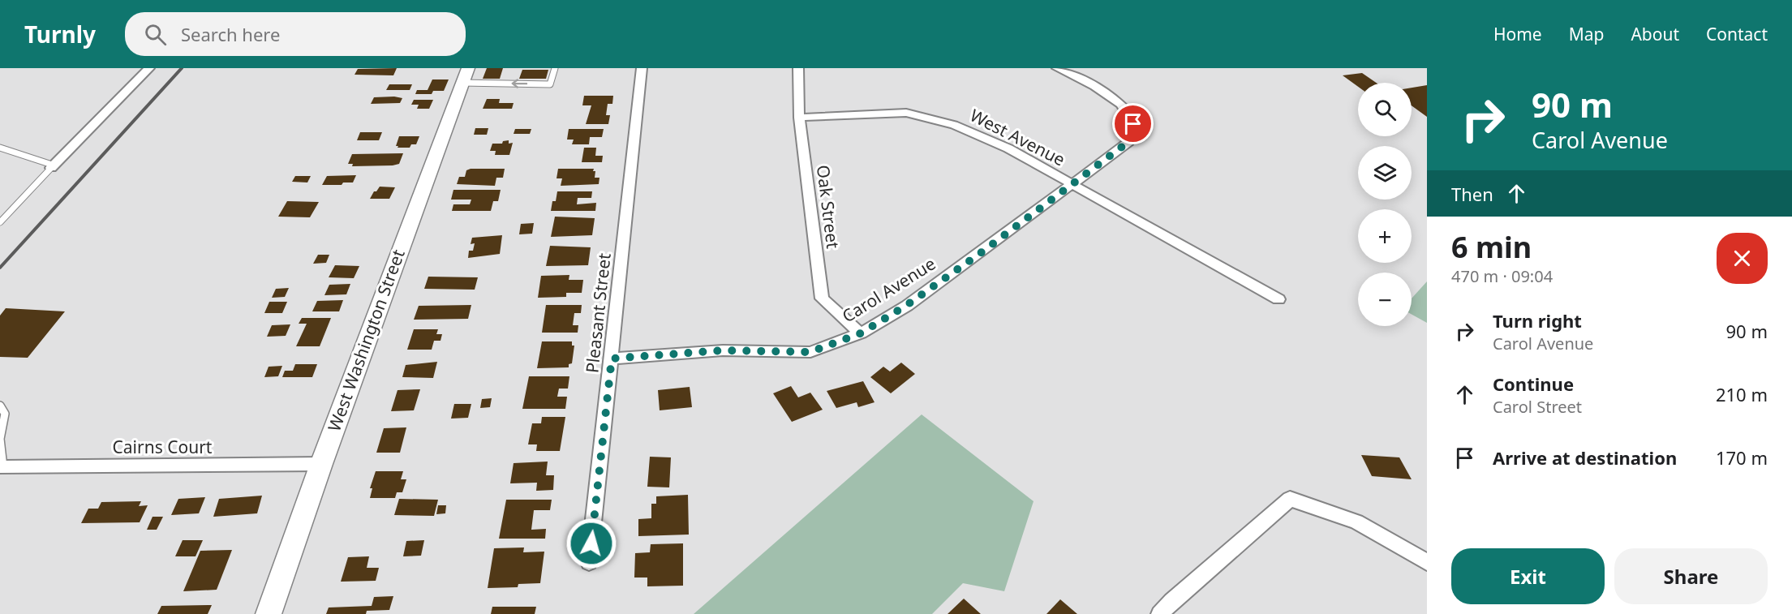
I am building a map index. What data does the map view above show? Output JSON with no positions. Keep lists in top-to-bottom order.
{
  "streets": {
    "main road": ["West Washington Street"],
    "street": [
      "West Avenue",
      "Oak Street",
      "Carol Avenue",
      "Pleasant Street",
      "Cairns Court"
    ]
  },
  "crossings": [
    ["West Avenue", "Oak Street"],
    ["West Avenue", "Carol Avenue"],
    ["Oak Street", "Carol Avenue"],
    ["Carol Avenue", "Pleasant Street"],
    ["West Washington Street", "Cairns Court"]
  ],
  "page": {
    "header": "Turnly",
    "search": "Search here",
    "nav": [
      "Home",
      "Map",
      "About",
      "Contact"
    ],
    "turn": ["90 m", "Carol Avenue"],
    "map_buttons": ["+", "−"],
    "then": "Then",
    "heading": ["6 min", "470 m · 09:04"],
    "list": [
      {
        "name": "Turn right",
        "note": "Carol Avenue",
        "value": "90 m"
      },
      {
        "name": "Continue",
        "note": "Carol Street",
        "value": "210 m"
      },
      {
        "name": "Arrive at destination",
        "value": "170 m"
      }
    ],
    "buttons": ["Exit", "Share"]
  }
}
